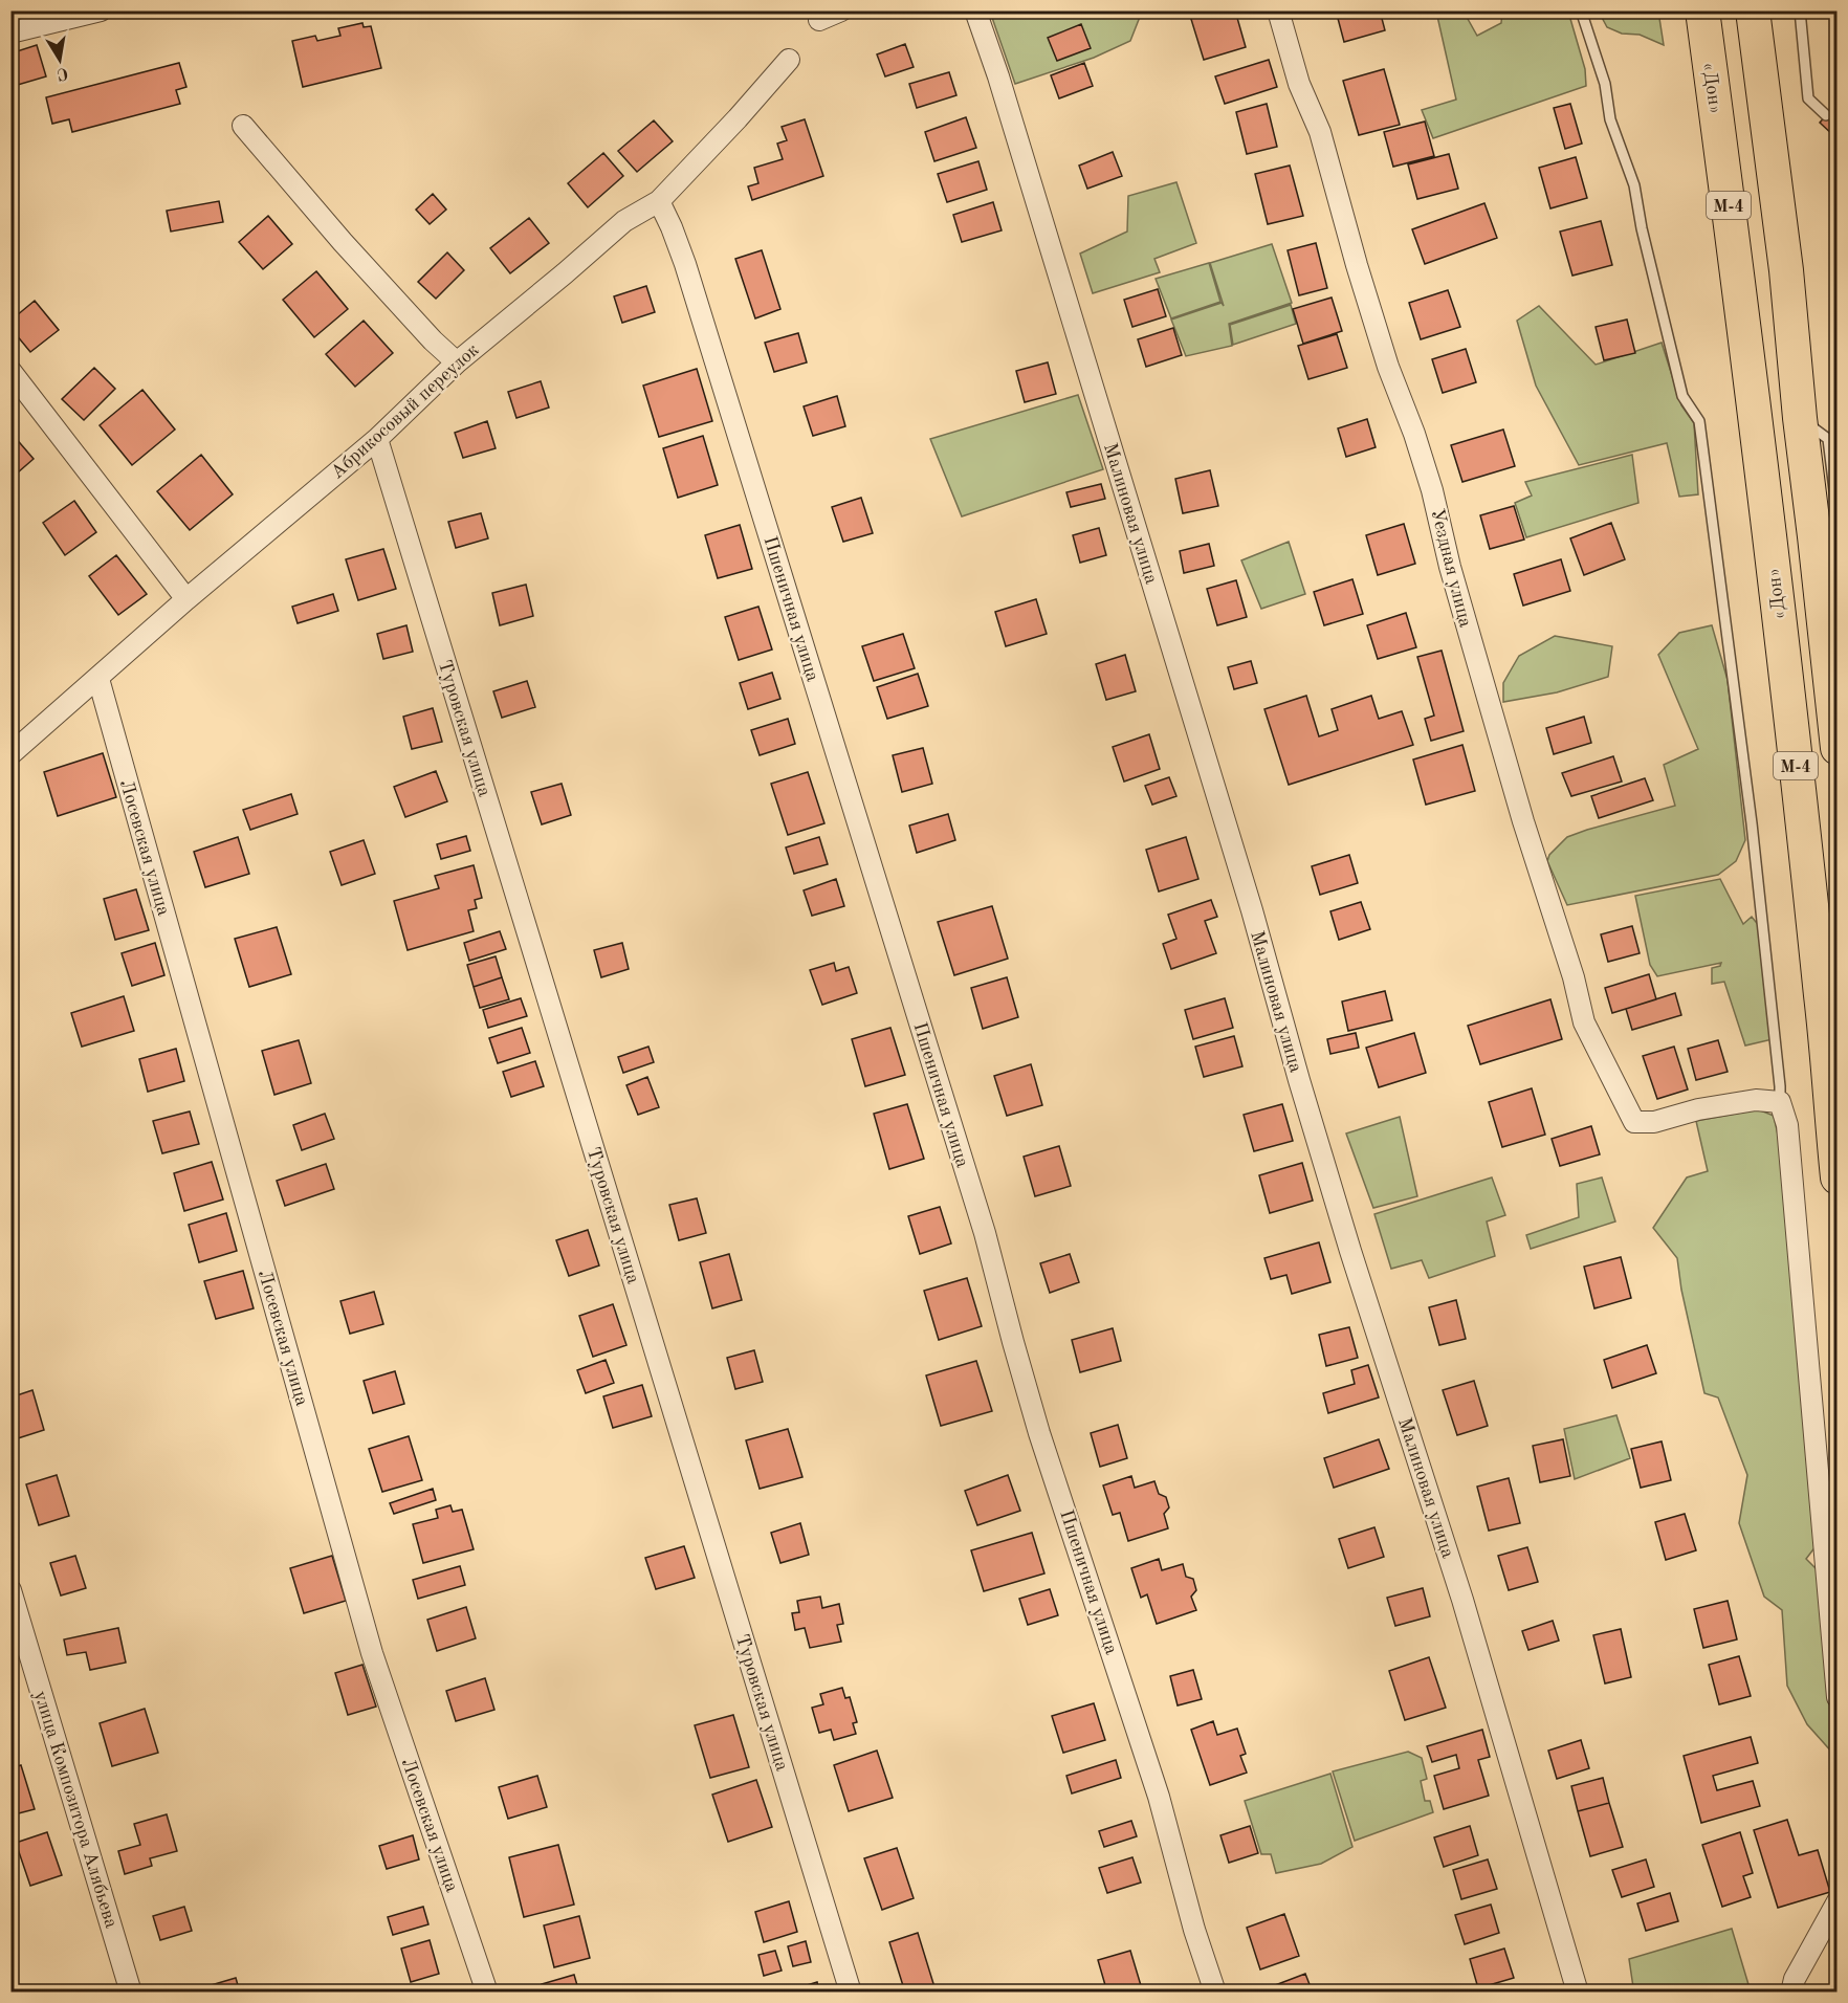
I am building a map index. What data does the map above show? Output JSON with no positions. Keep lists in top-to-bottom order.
{
  "streets": {
    "highway": ["«Дон»", "М-4"],
    "street": [
      "Абрикосовый переулок",
      "Малиновая улица",
      "Уездная улица",
      "Пшеничная улица",
      "Туровская улица",
      "Лосевская улица",
      "улица Композитора Алябьева"
    ]
  },
  "crossings": [
    ["Абрикосовый переулок", "Пшеничная улица"],
    ["Абрикосовый переулок", "Туровская улица"],
    ["Абрикосовый переулок", "Лосевская улица"]
  ],
  "north": "bottom"
}
